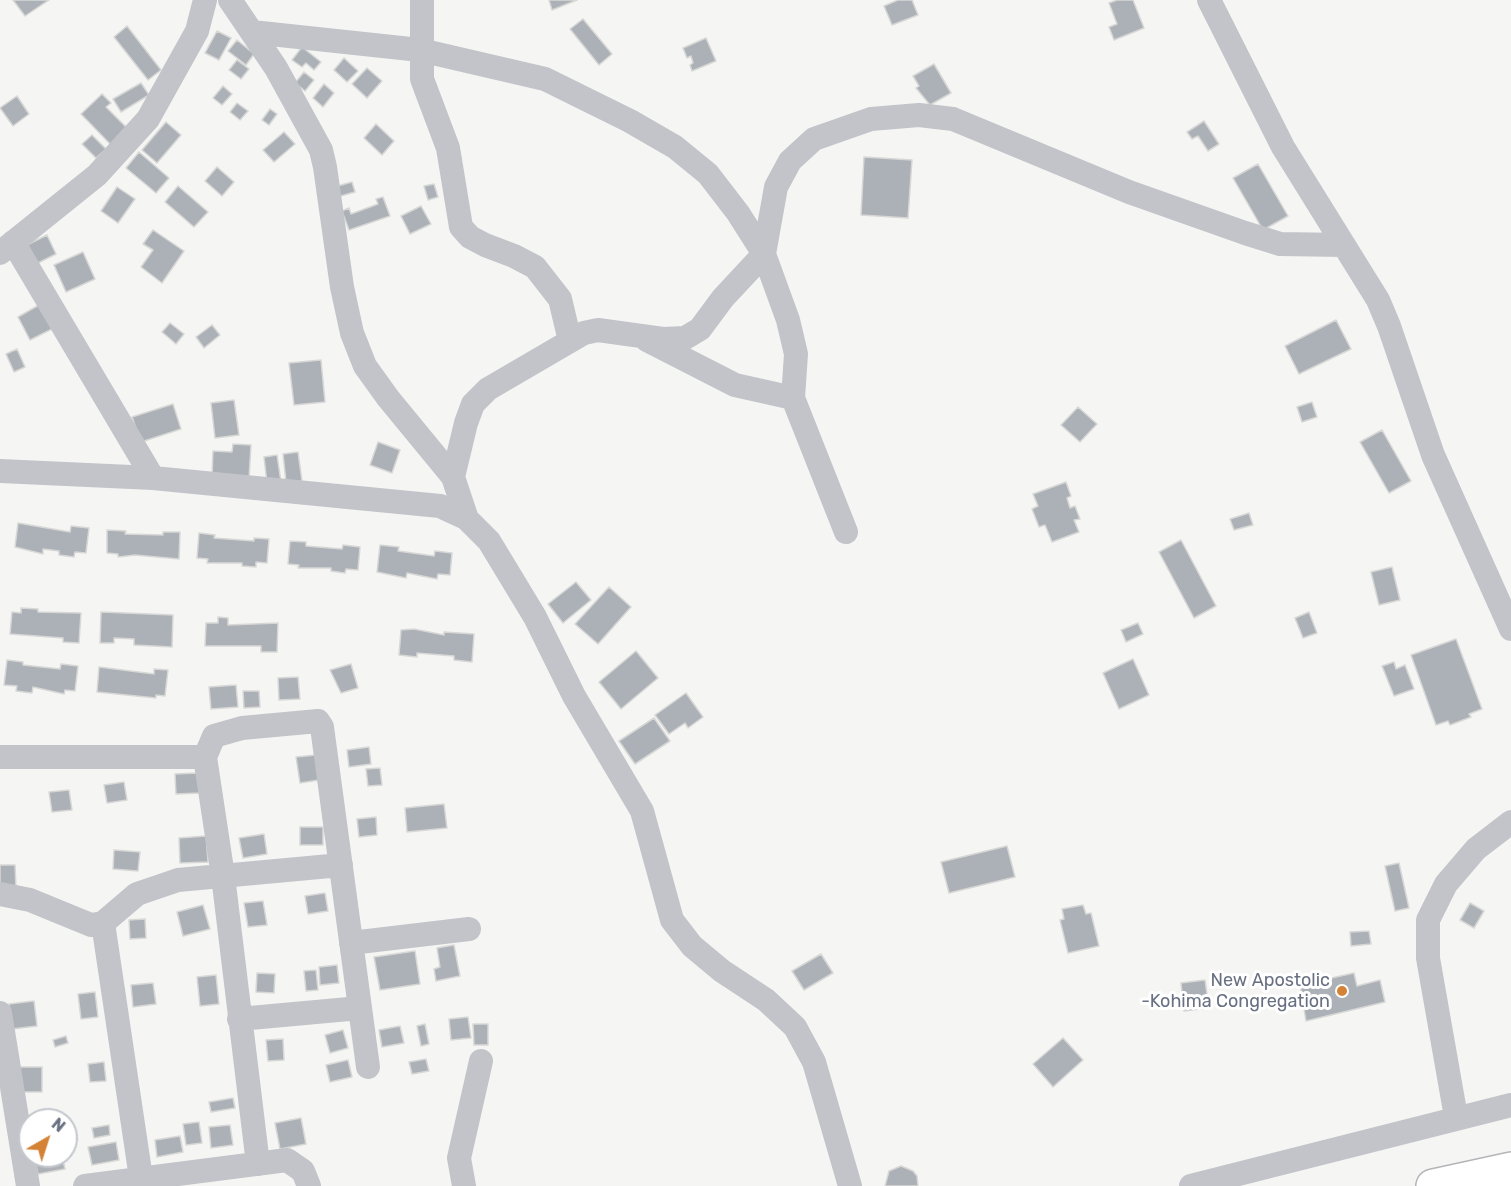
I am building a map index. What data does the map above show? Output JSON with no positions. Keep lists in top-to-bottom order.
{
  "places": ["New Apostolic -Kohima Congregation"],
  "north": "top right"
}
